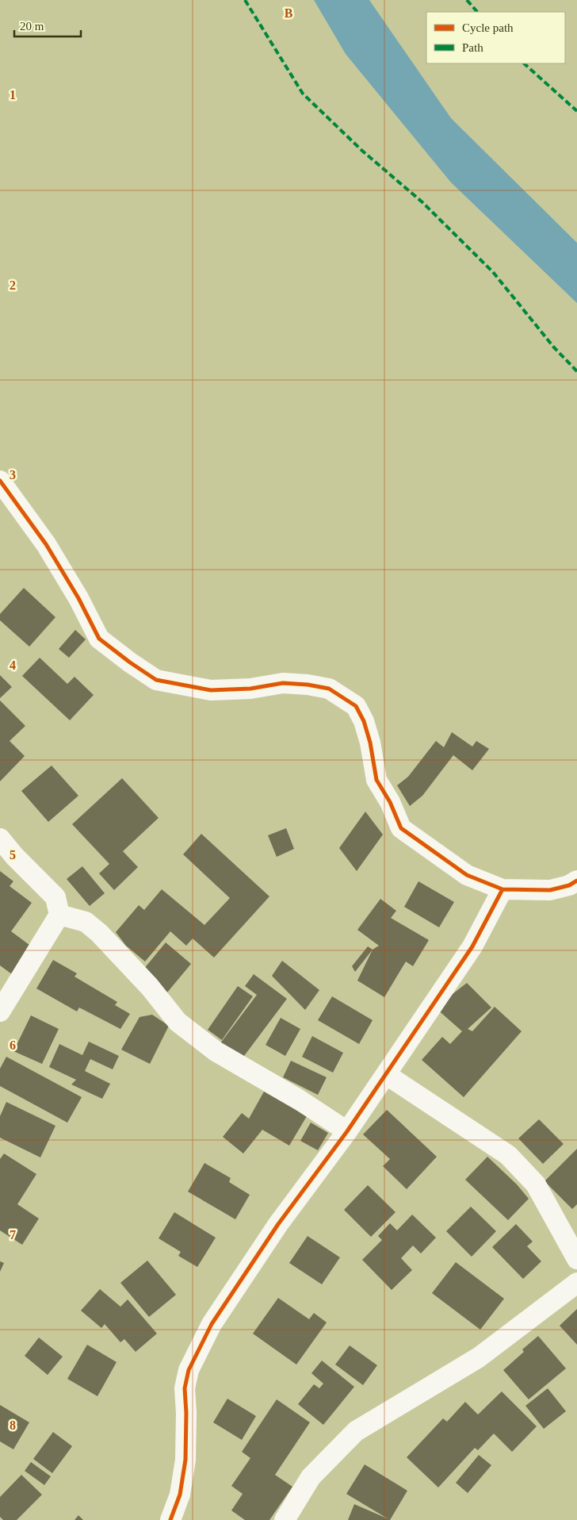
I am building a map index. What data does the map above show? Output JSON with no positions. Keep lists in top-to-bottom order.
{
  "legend": ["Cycle path", "Path"],
  "scale_bar": "20 m",
  "grid": {
    "columns": ["B"],
    "rows": [
      "1",
      "2",
      "3",
      "4",
      "5",
      "6",
      "7",
      "8"
    ]
  }
}
